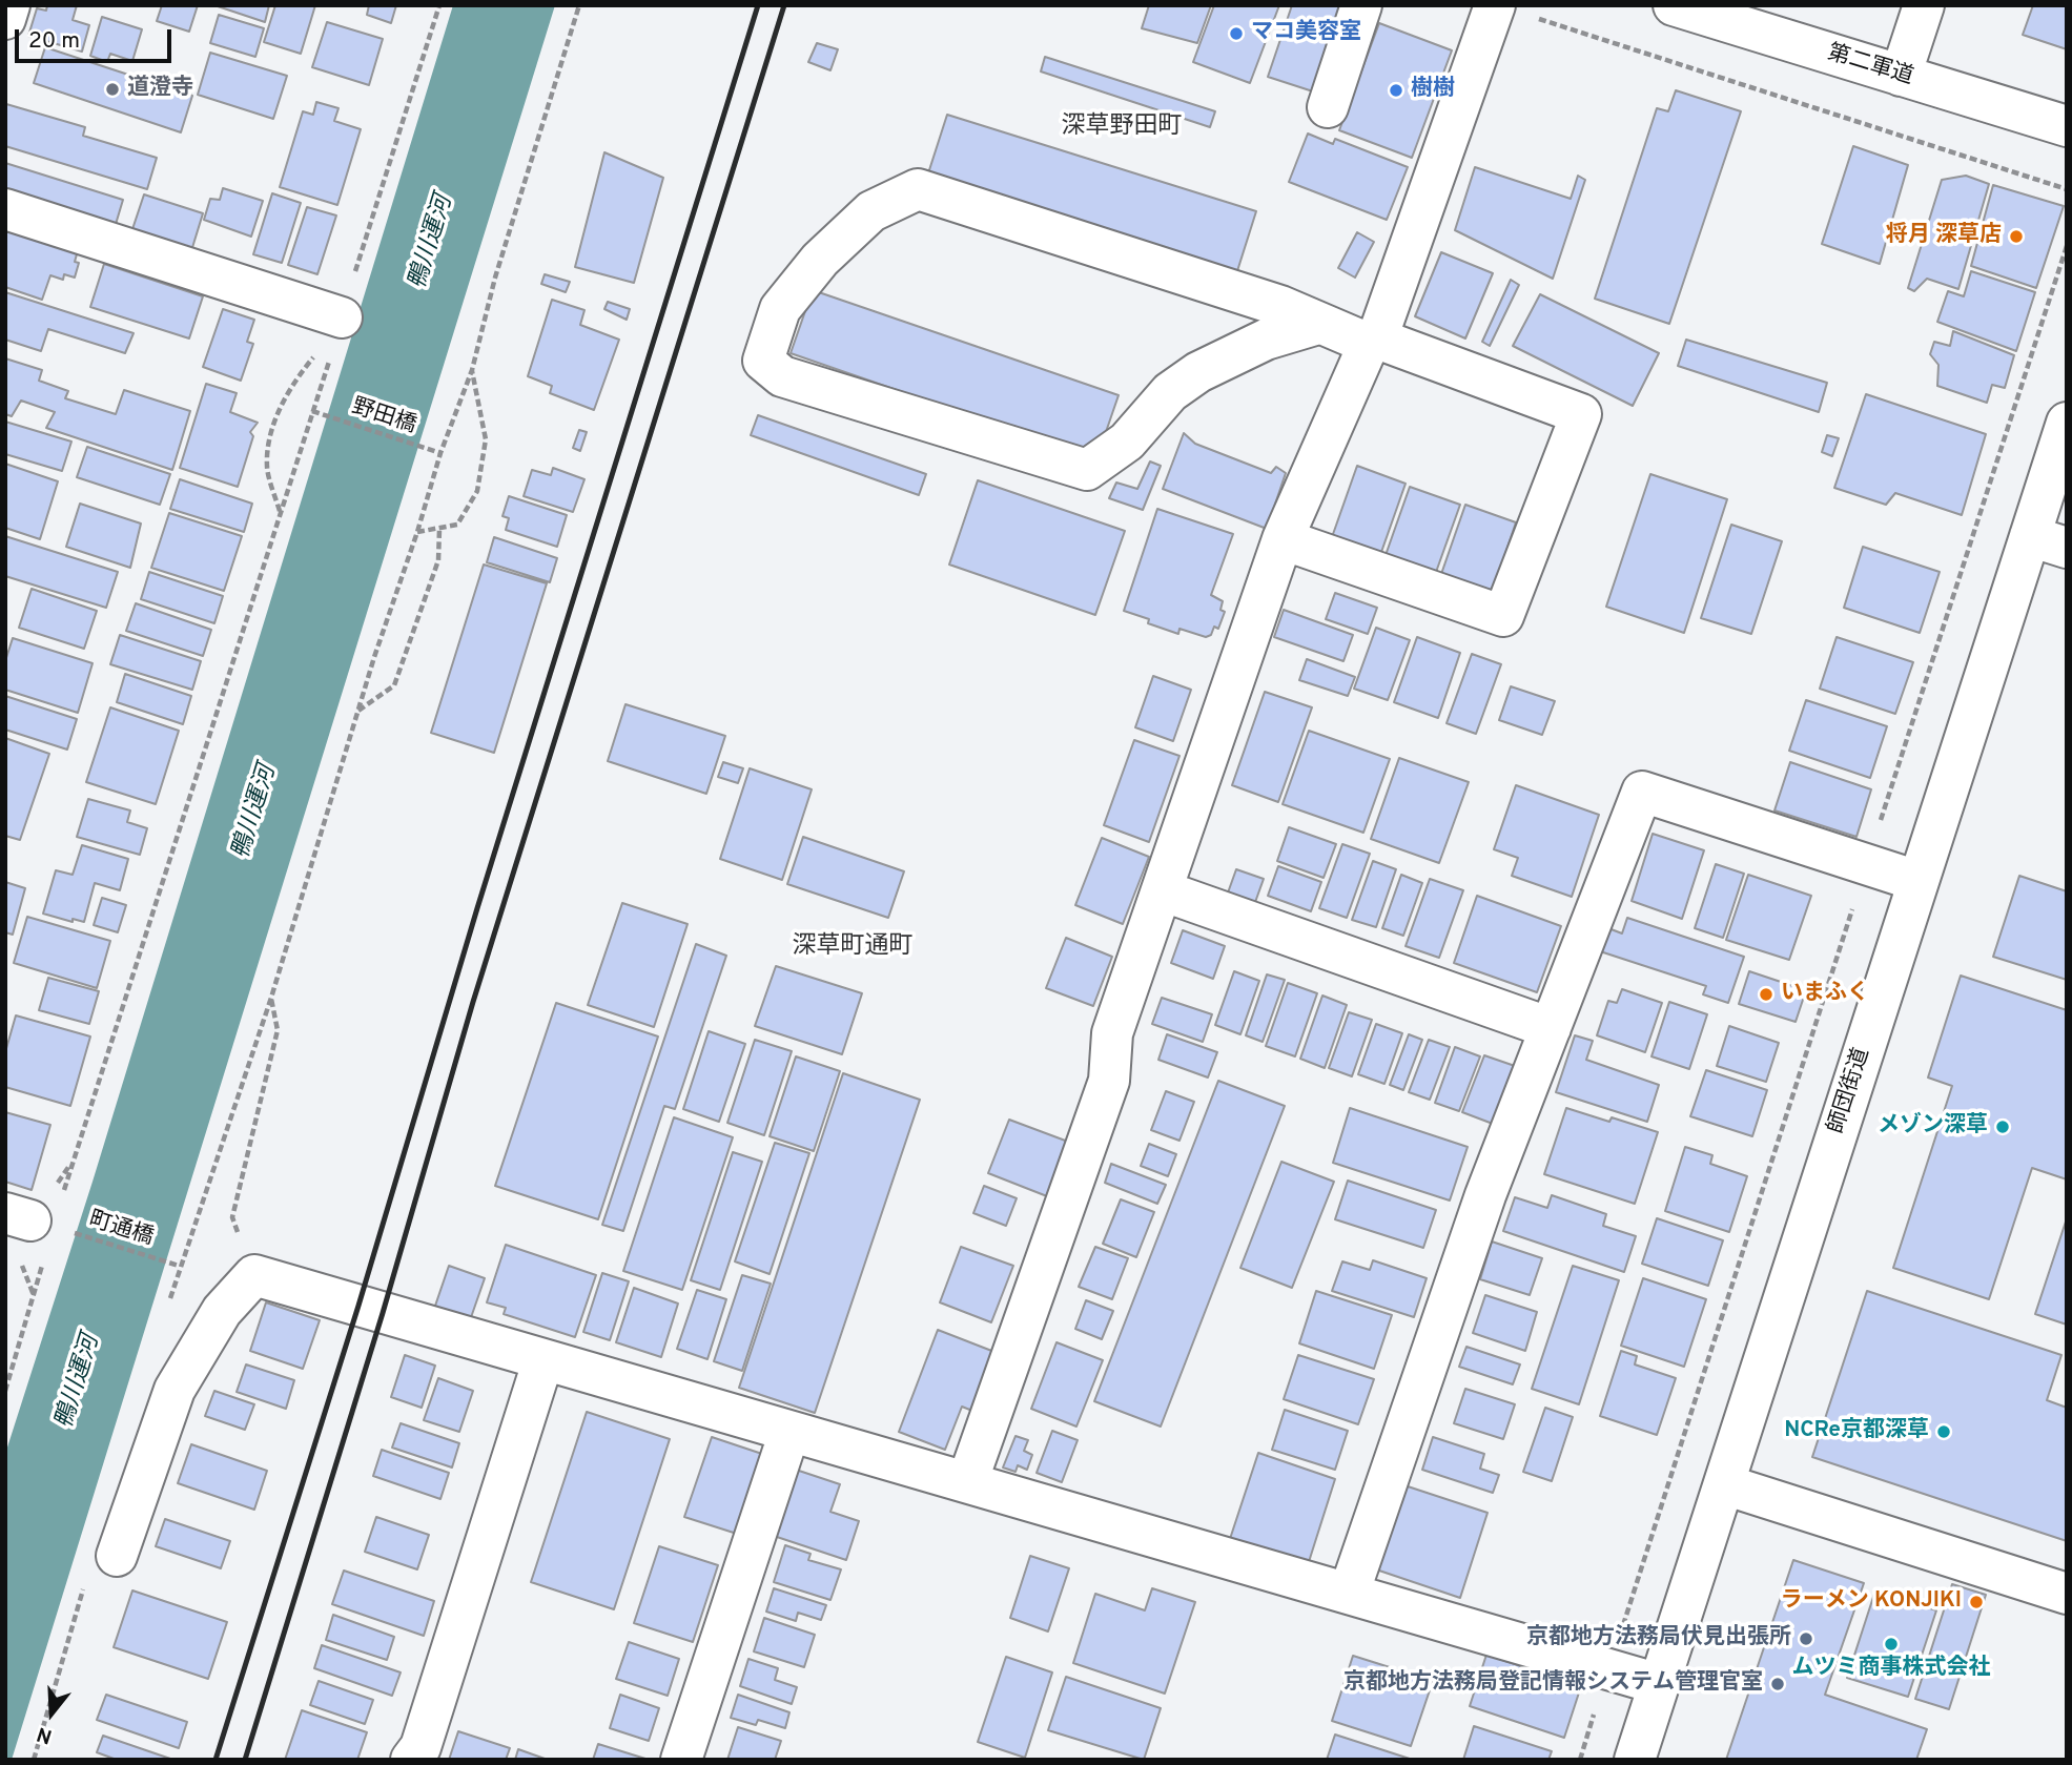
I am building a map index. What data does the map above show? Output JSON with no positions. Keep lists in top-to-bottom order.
{
  "streets": {
    "street": ["第二軍道", "師団街道"],
    "path": ["野田橋", "町通橋"]
  },
  "districts": ["深草野田町", "深草町通町"],
  "water": ["鴨川運河"],
  "places": [
    "マコ美容室",
    "道澄寺",
    "樹樹",
    "将月 深草店",
    "いまふく",
    "メゾン深草",
    "NCRe京都深草",
    "ラーメン KONJIKI",
    "京都地方法務局伏見出張所",
    "ムツミ商事株式会社",
    "京都地方法務局登記情報システム管理官室"
  ],
  "scale_bar": "20 m",
  "north": "bottom"
}
